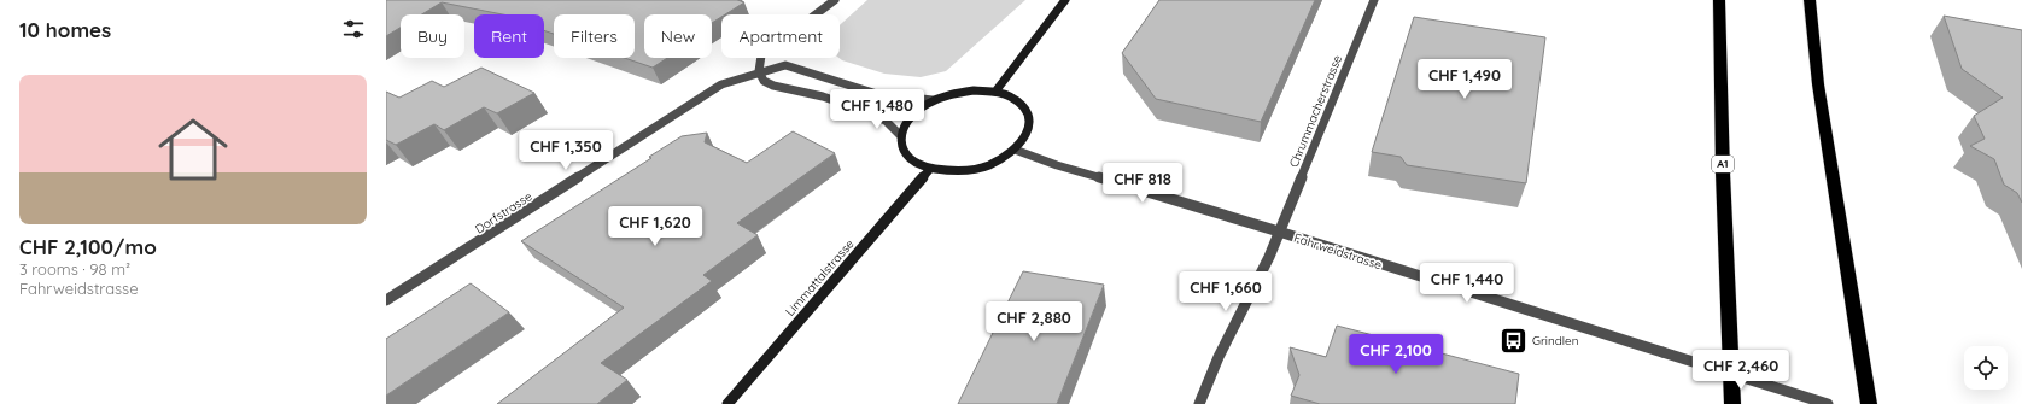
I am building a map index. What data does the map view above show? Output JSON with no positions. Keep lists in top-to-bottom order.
{
  "streets": {
    "highway": ["A1"],
    "main road": ["Limmattalstrasse"],
    "street": ["Chrummacherstrasse", "Dorfstrasse", "Fahrweidstrasse"]
  },
  "crossings": [
    ["Chrummacherstrasse", "Fahrweidstrasse"],
    ["Dorfstrasse", "Fahrweidstrasse"],
    ["Dorfstrasse", "Limmattalstrasse"],
    ["Fahrweidstrasse", "Limmattalstrasse"]
  ],
  "places": {
    "bus stop": ["Grindlen"]
  },
  "page": {
    "heading": "10 homes",
    "chip": [
      "Buy",
      "Rent",
      "Filters",
      "New",
      "Apartment"
    ],
    "list": [
      {
        "name": "CHF 2,100/mo",
        "note": "3 rooms · 98 m² · Fahrweidstrasse"
      }
    ],
    "price": [
      "CHF 1,490",
      "CHF 1,480",
      "CHF 1,350",
      "CHF 818",
      "CHF 1,620",
      "CHF 1,440",
      "CHF 1,660",
      "CHF 2,880",
      "CHF 2,100",
      "CHF 2,460"
    ]
  }
}
